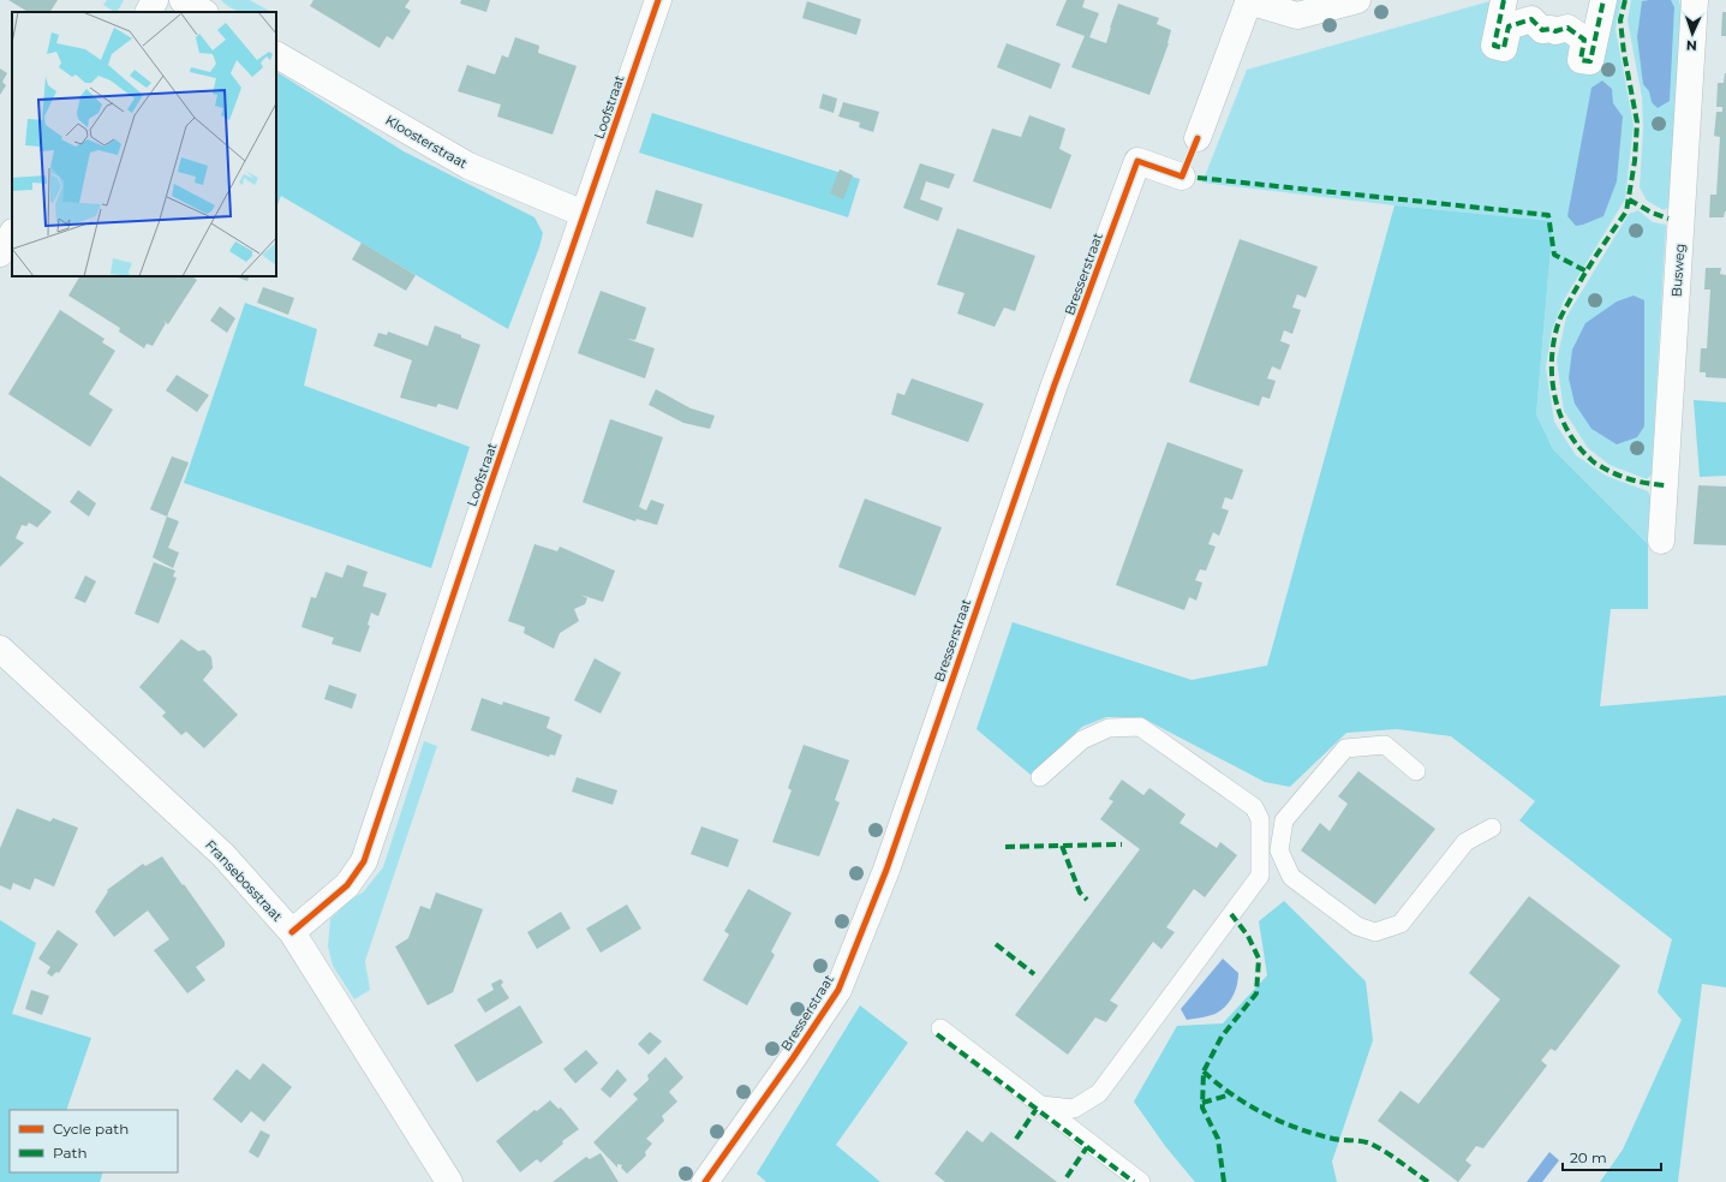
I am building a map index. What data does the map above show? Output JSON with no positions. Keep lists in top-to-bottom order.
{
  "streets": {
    "street": [
      "Loofstraat",
      "Kloosterstraat",
      "Busweg",
      "Bresserstraat",
      "Fransebosstraat"
    ]
  },
  "crossings": [
    ["Loofstraat", "Kloosterstraat"],
    ["Loofstraat", "Fransebosstraat"]
  ],
  "legend": ["Cycle path", "Path"],
  "scale_bar": "20 m",
  "north": "bottom"
}
